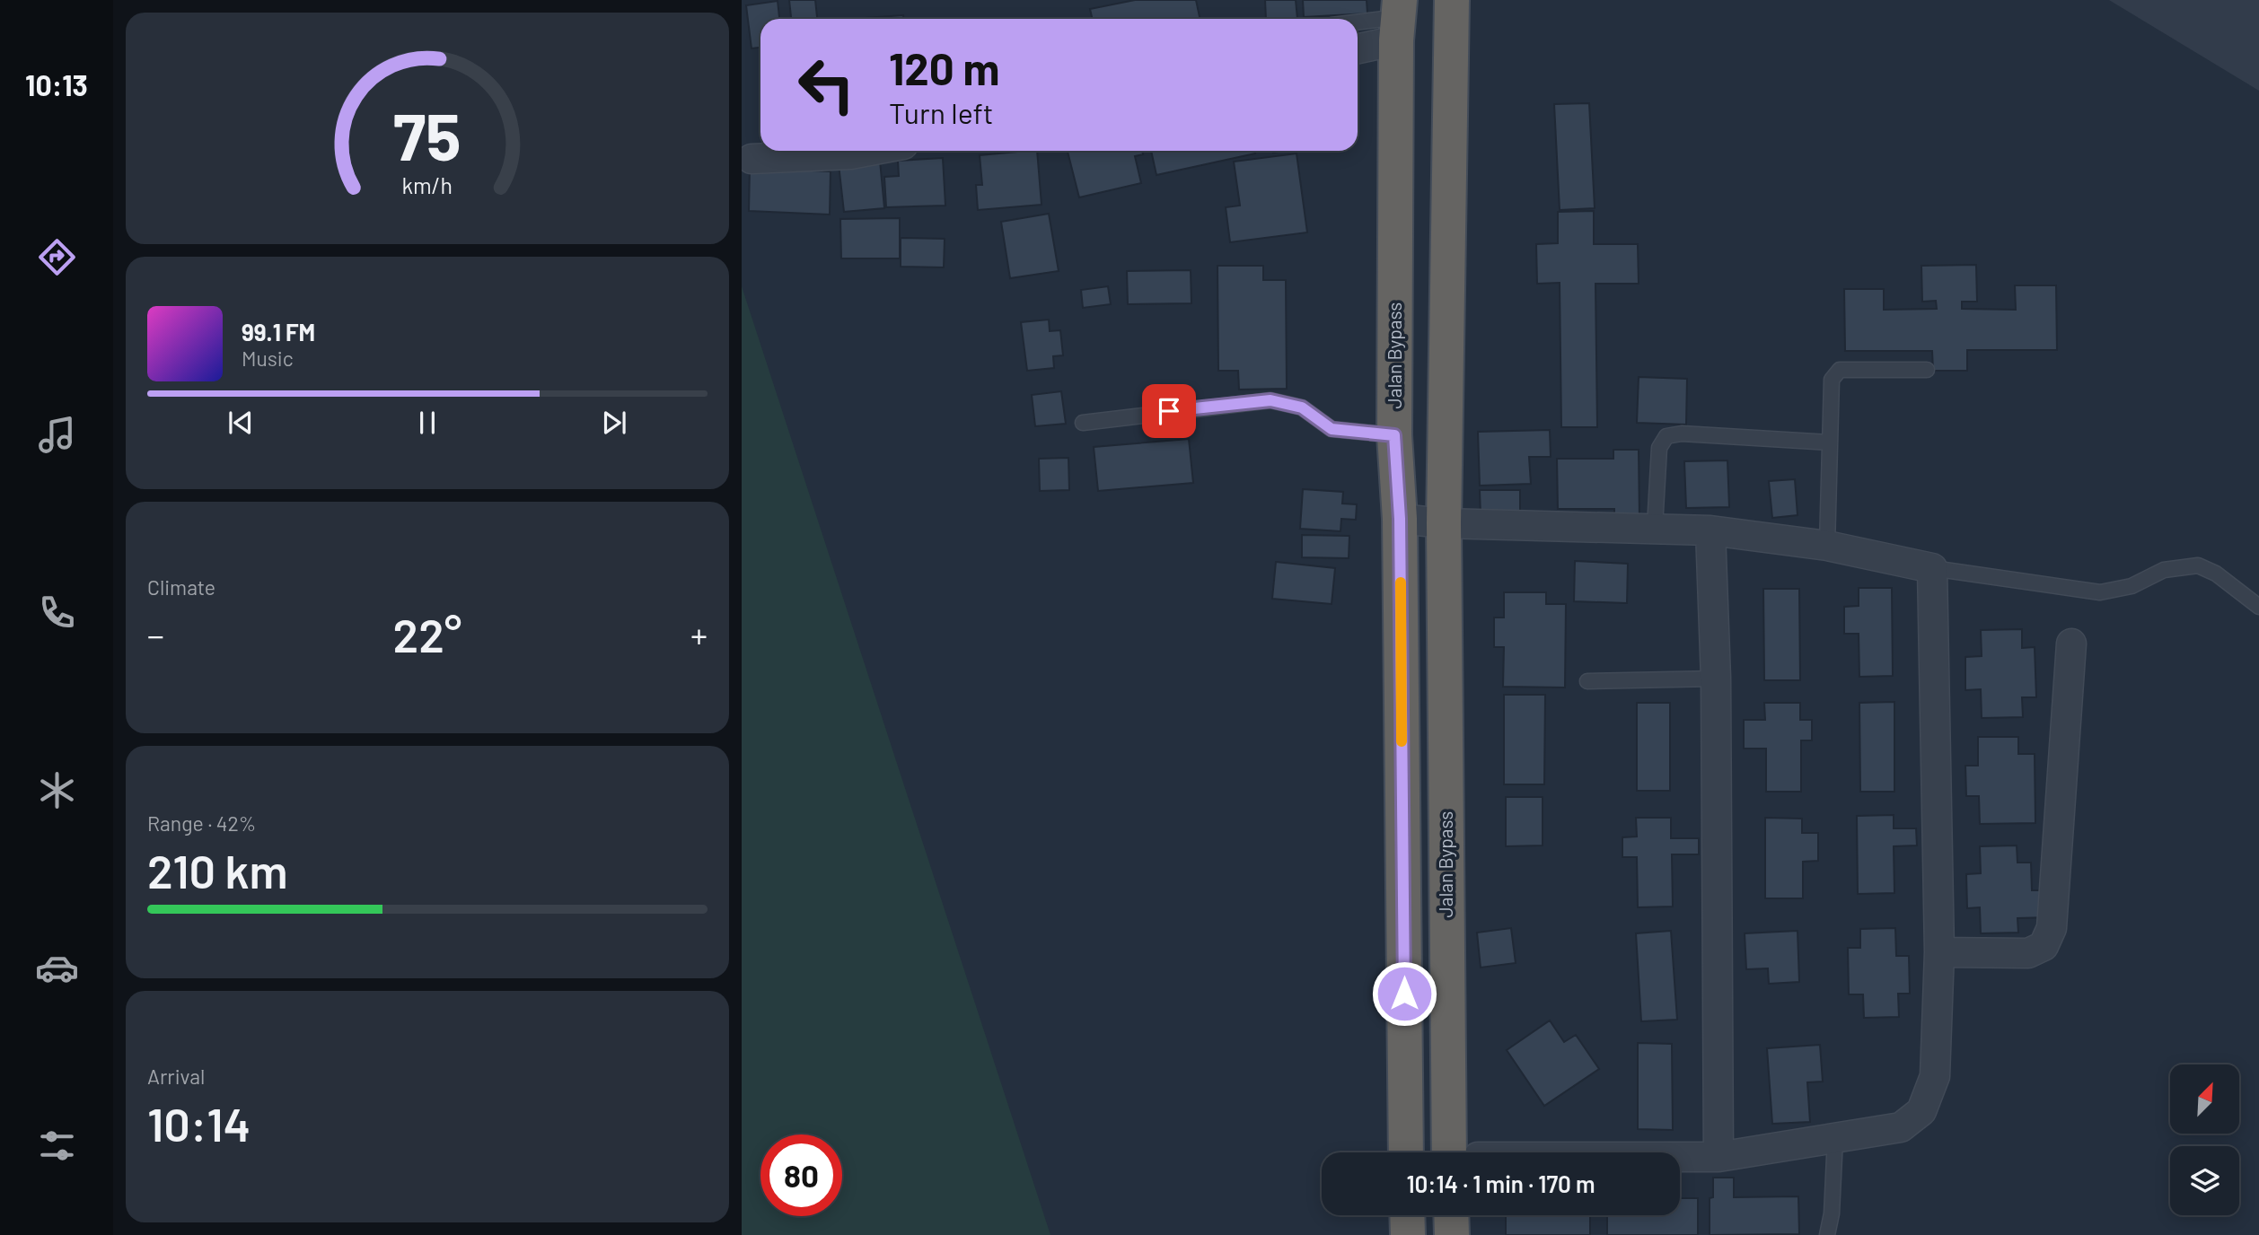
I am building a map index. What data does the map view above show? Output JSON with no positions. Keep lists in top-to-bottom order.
{
  "streets": {
    "highway": ["Jalan Bypass"]
  },
  "north": "top right",
  "page": {
    "tabs": "10:13",
    "turn": ["120 m", "Turn left"],
    "song": ["99.1 FM", "Music"],
    "tile": [
      "Climate",
      ["Range · 42%", "210 km"],
      ["Arrival", "10:14"]
    ],
    "heat": ["−", "22°", "+"],
    "limit": "80",
    "trip": "10:14 · 1 min · 170 m",
    "gauge": ["75", "km/h"]
  }
}
